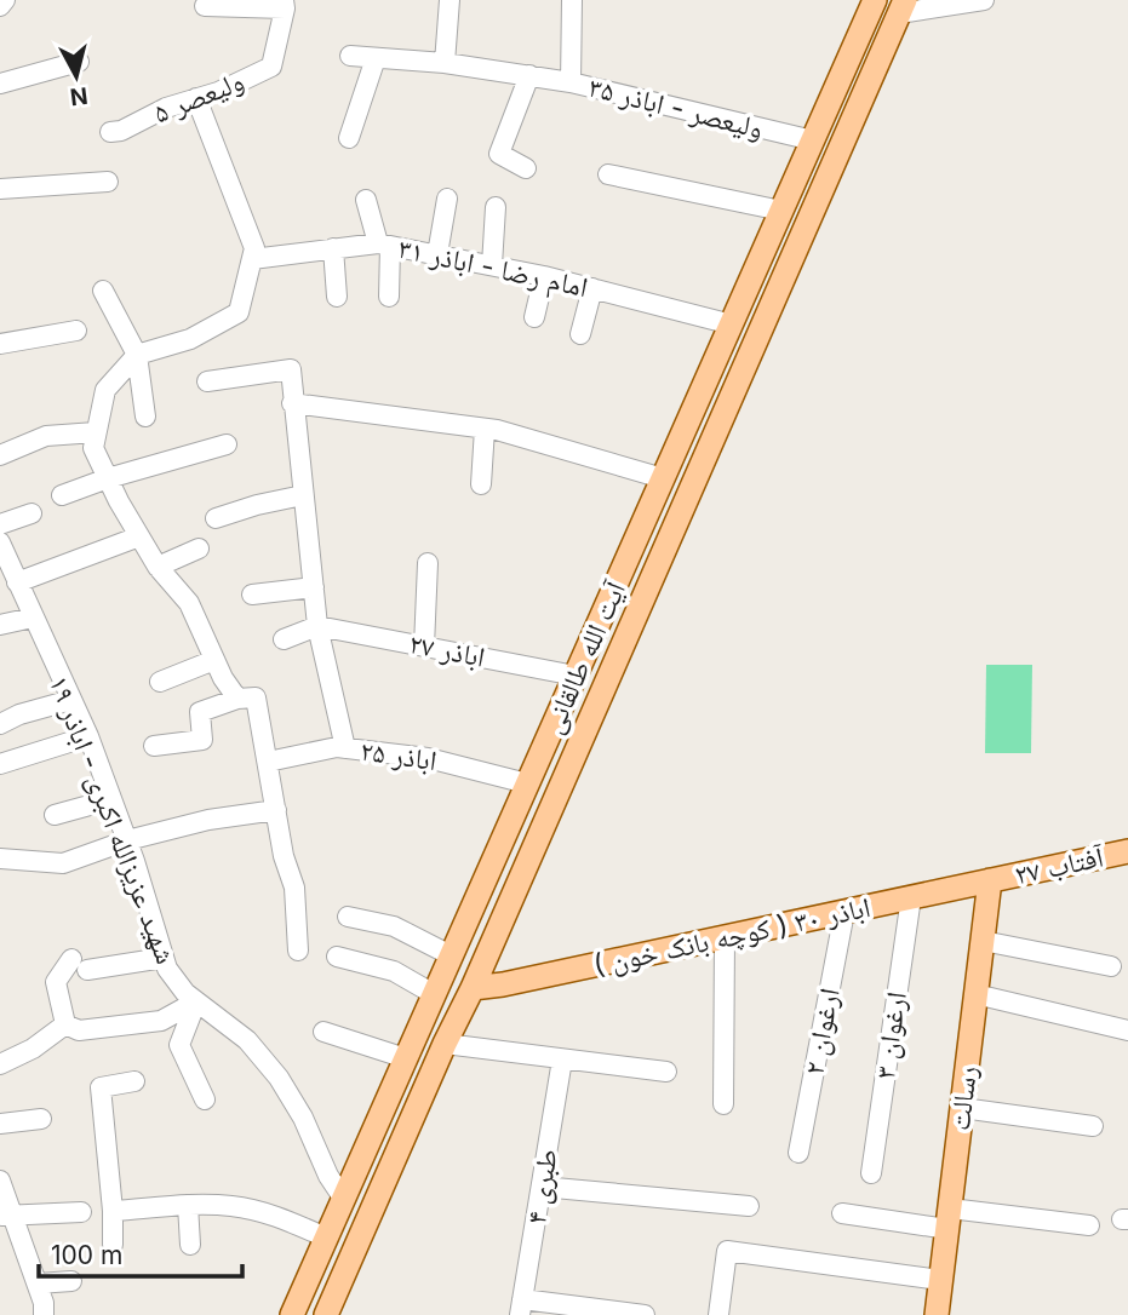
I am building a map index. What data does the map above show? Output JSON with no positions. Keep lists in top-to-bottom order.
{
  "streets": {
    "main road": [
      "آیت الله طالقانی",
      "آفتاب ۲۷",
      "اباذر ۳۰ ( کوچه بانک خون )",
      "رسالت"
    ],
    "street": [
      "ولیعصر ۵",
      "ولیعصر - اباذر ۳۵",
      "امام رضا - اباذر ۳۱",
      "اباذر ۲۷",
      "اباذر ۲۵",
      "شهید عزیزالله اکبری - اباذر ۱۹",
      "ارغوان ۲",
      "ارغوان ۳",
      "طبری ۴"
    ]
  },
  "crossings": [
    ["ولیعصر - اباذر ۳۵", "آیت الله طالقانی"],
    ["امام رضا - اباذر ۳۱", "آیت الله طالقانی"],
    ["اباذر ۲۷", "آیت الله طالقانی"],
    ["آیت الله طالقانی", "اباذر ۲۵"],
    ["آیت الله طالقانی", "شهید عزیزالله اکبری - اباذر ۱۹"],
    ["آیت الله طالقانی", "اباذر ۳۰ ( کوچه بانک خون )"],
    ["آفتاب ۲۷", "اباذر ۳۰ ( کوچه بانک خون )"],
    ["آفتاب ۲۷", "رسالت"],
    ["اباذر ۳۰ ( کوچه بانک خون )", "ارغوان ۲"],
    ["اباذر ۳۰ ( کوچه بانک خون )", "ارغوان ۳"],
    ["اباذر ۳۰ ( کوچه بانک خون )", "رسالت"]
  ],
  "scale_bar": "100 m",
  "north": "bottom"
}
